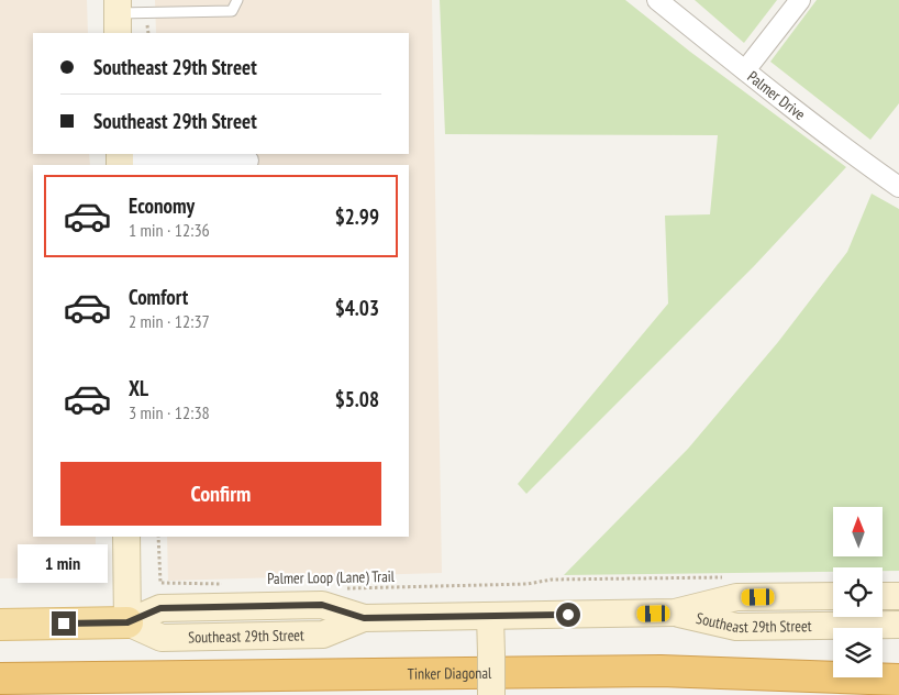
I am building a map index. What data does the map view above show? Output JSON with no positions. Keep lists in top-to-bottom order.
{
  "streets": {
    "highway": ["Tinker Diagonal"],
    "main road": ["Southeast 29th Street"],
    "street": ["Palmer Drive"],
    "path": ["Palmer Loop (Lane) Trail"]
  },
  "north": "top",
  "page": {
    "banner": ["Southeast 29th Street", "Southeast 29th Street"],
    "list": [
      {
        "name": "Economy",
        "note": "1 min · 12:36",
        "value": "$2.99"
      },
      {
        "name": "Comfort",
        "note": "2 min · 12:37",
        "value": "$4.03"
      },
      {
        "name": "XL",
        "note": "3 min · 12:38",
        "value": "$5.08"
      }
    ],
    "buttons": "Confirm",
    "bubble": "1 min"
  }
}
